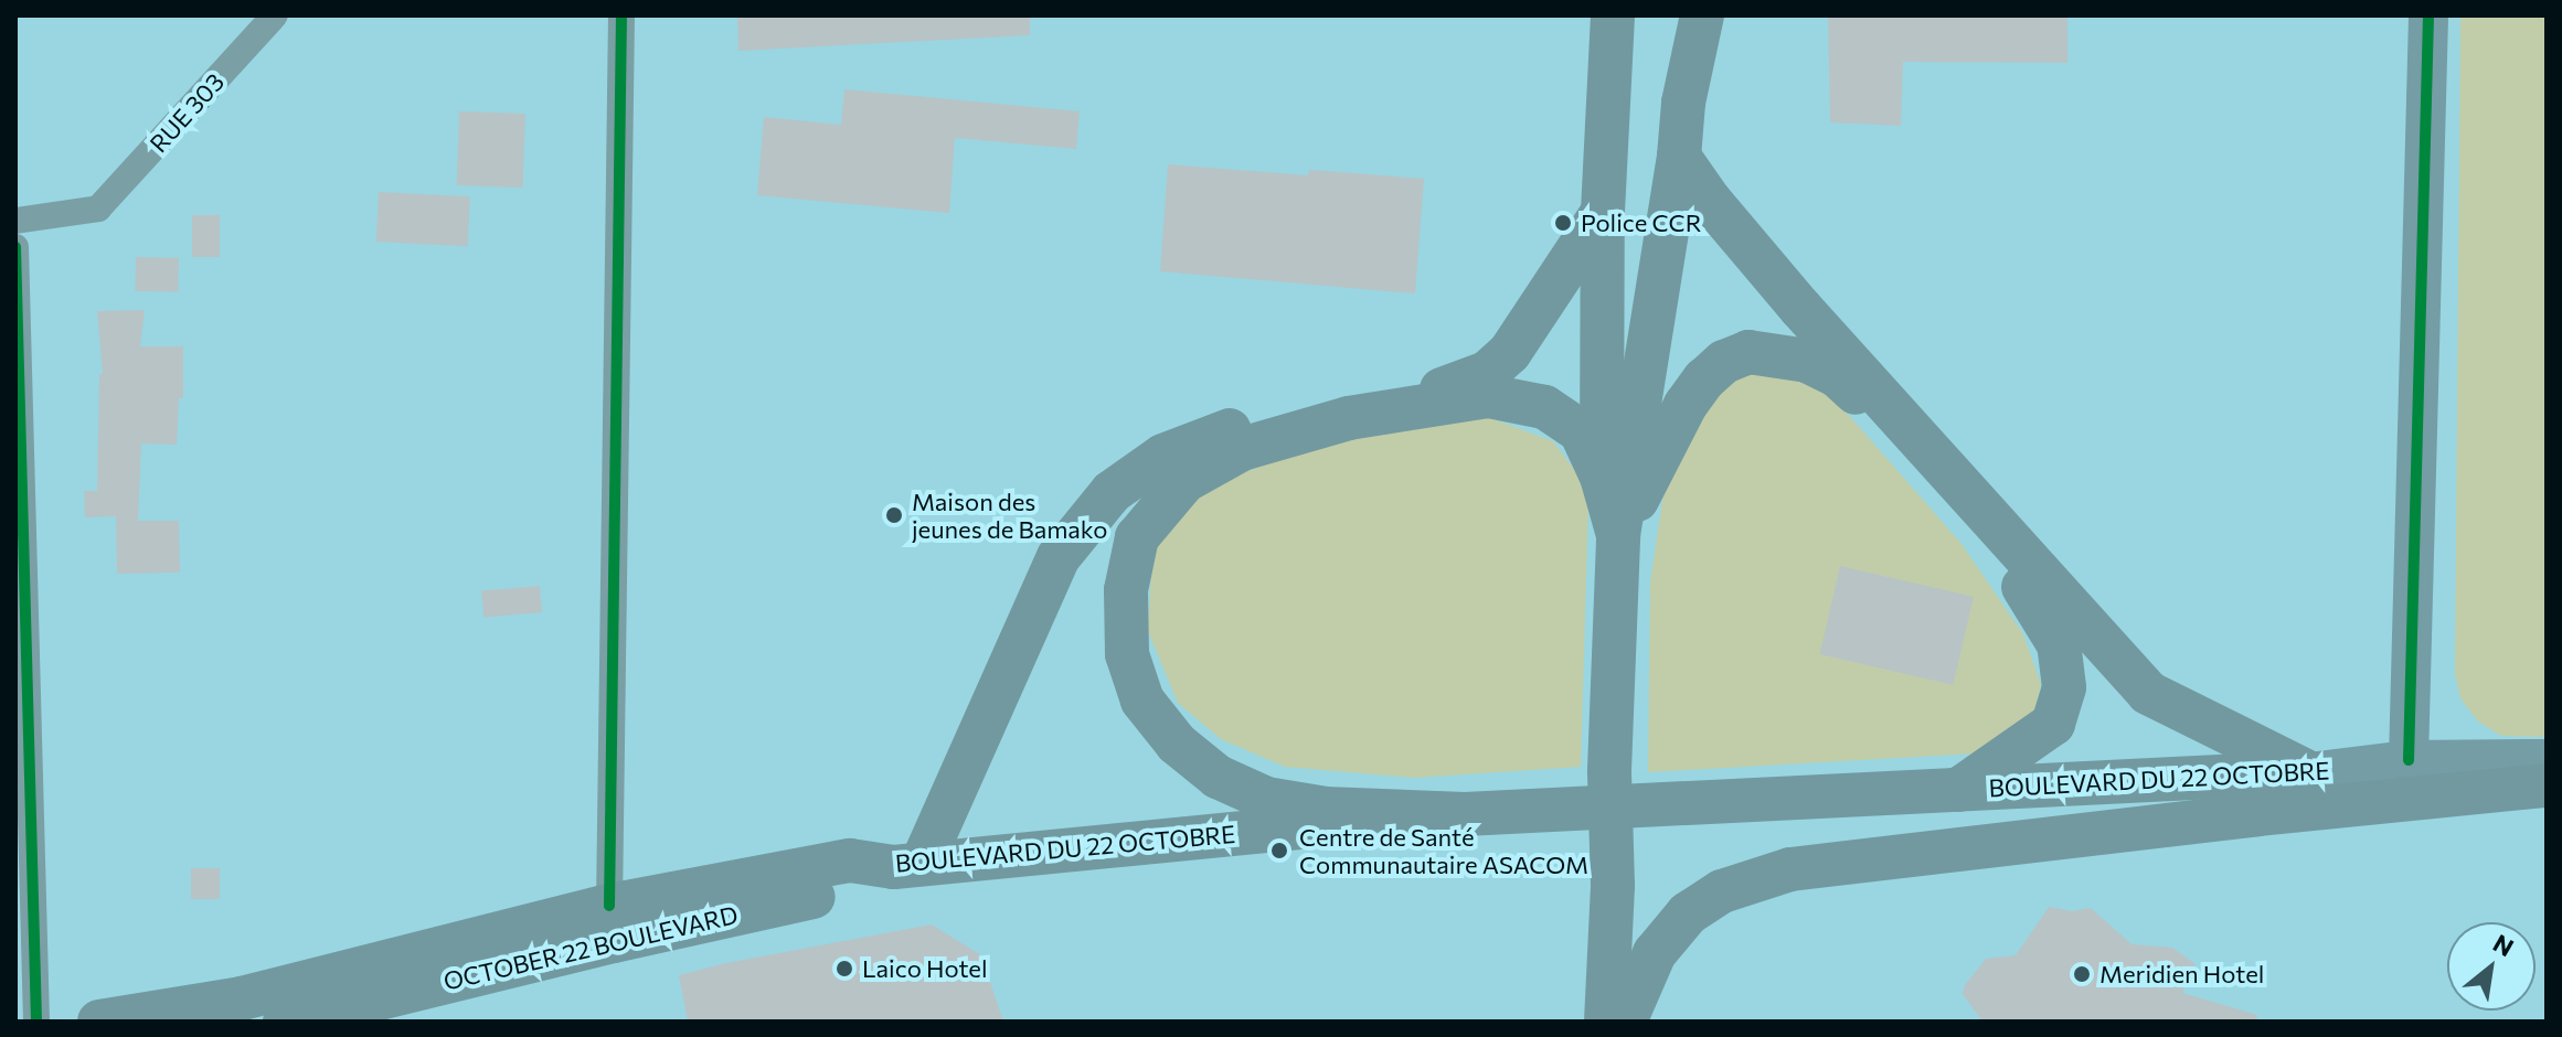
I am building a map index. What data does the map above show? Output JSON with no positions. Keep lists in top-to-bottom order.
{
  "streets": {
    "main road": ["BOULEVARD DU 22 OCTOBRE", "OCTOBER 22 BOULEVARD"],
    "street": ["RUE 303"]
  },
  "crossings": [
    ["BOULEVARD DU 22 OCTOBRE", "OCTOBER 22 BOULEVARD"]
  ],
  "places": [
    "Police CCR",
    "Maison des jeunes de Bamako",
    "Centre de Santé Communautaire ASACOM",
    "Laico Hotel",
    "Meridien Hotel"
  ],
  "north": "top right"
}
